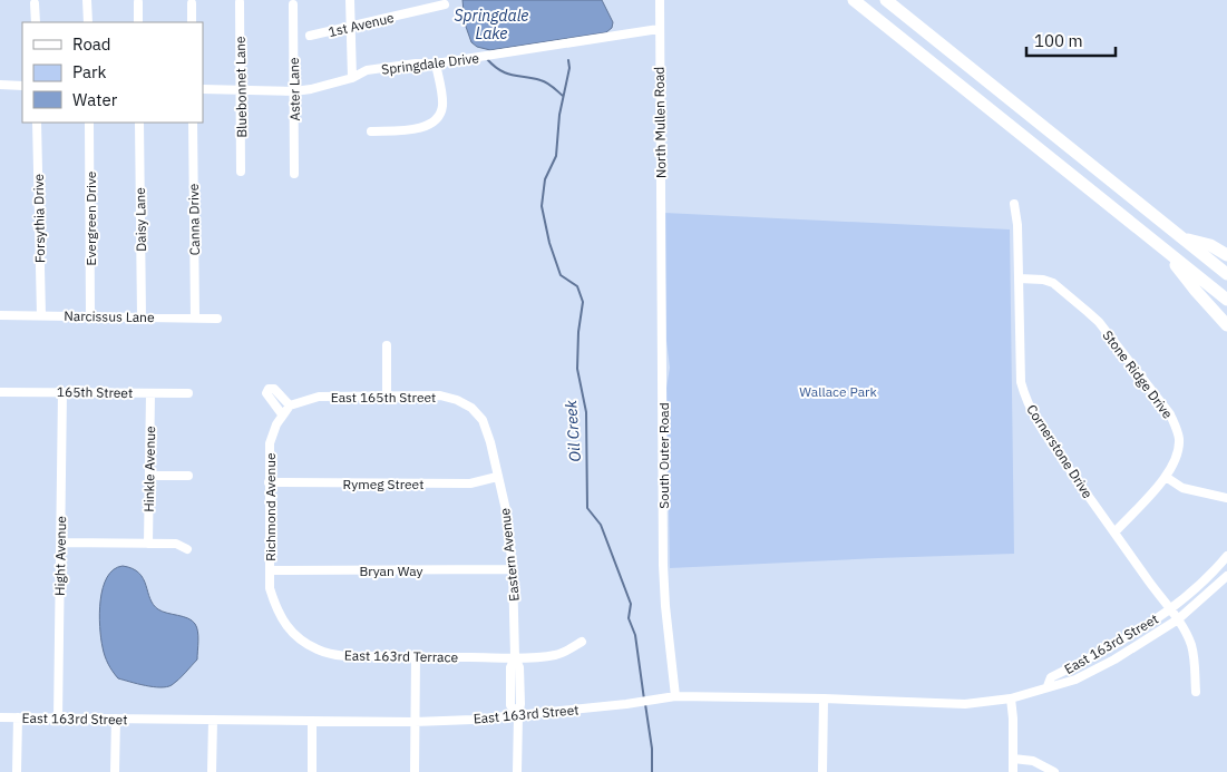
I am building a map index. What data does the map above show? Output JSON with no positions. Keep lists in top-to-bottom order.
{
  "streets": {
    "street": [
      "1st Avenue",
      "Springdale Drive",
      "Bluebonnet Lane",
      "Aster Lane",
      "North Mullen Road",
      "Forsythia Drive",
      "Evergreen Drive",
      "Daisy Lane",
      "Canna Drive",
      "Narcissus Lane",
      "Stone Ridge Drive",
      "165th Street",
      "East 165th Street",
      "Cornerstone Drive",
      "South Outer Road",
      "Hinkle Avenue",
      "Rymeg Street",
      "Richmond Avenue",
      "Eastern Avenue",
      "Hight Avenue",
      "Bryan Way",
      "East 163rd Street",
      "East 163rd Terrace"
    ]
  },
  "crossings": [
    ["Springdale Drive", "Bluebonnet Lane"],
    ["Springdale Drive", "Aster Lane"],
    ["Springdale Drive", "North Mullen Road"],
    ["North Mullen Road", "South Outer Road"],
    ["Forsythia Drive", "Narcissus Lane"],
    ["Evergreen Drive", "Narcissus Lane"],
    ["Daisy Lane", "Narcissus Lane"],
    ["Canna Drive", "Narcissus Lane"],
    ["Stone Ridge Drive", "Cornerstone Drive"],
    ["165th Street", "Hinkle Avenue"],
    ["165th Street", "Hight Avenue"],
    ["East 165th Street", "Eastern Avenue"],
    ["Cornerstone Drive", "East 163rd Street"],
    ["South Outer Road", "East 163rd Street"],
    ["Rymeg Street", "Richmond Avenue"],
    ["Rymeg Street", "Eastern Avenue"],
    ["Richmond Avenue", "Bryan Way"],
    ["Richmond Avenue", "East 163rd Terrace"],
    ["Eastern Avenue", "Bryan Way"],
    ["Eastern Avenue", "East 163rd Street"],
    ["Eastern Avenue", "East 163rd Terrace"],
    ["Hight Avenue", "East 163rd Street"],
    ["Bryan Way", "East 163rd Terrace"]
  ],
  "water": ["Springdale Lake", "Oil Creek"],
  "parks": ["Wallace Park"],
  "legend": ["Road", "Park", "Water"],
  "scale_bar": "100 m"
}
